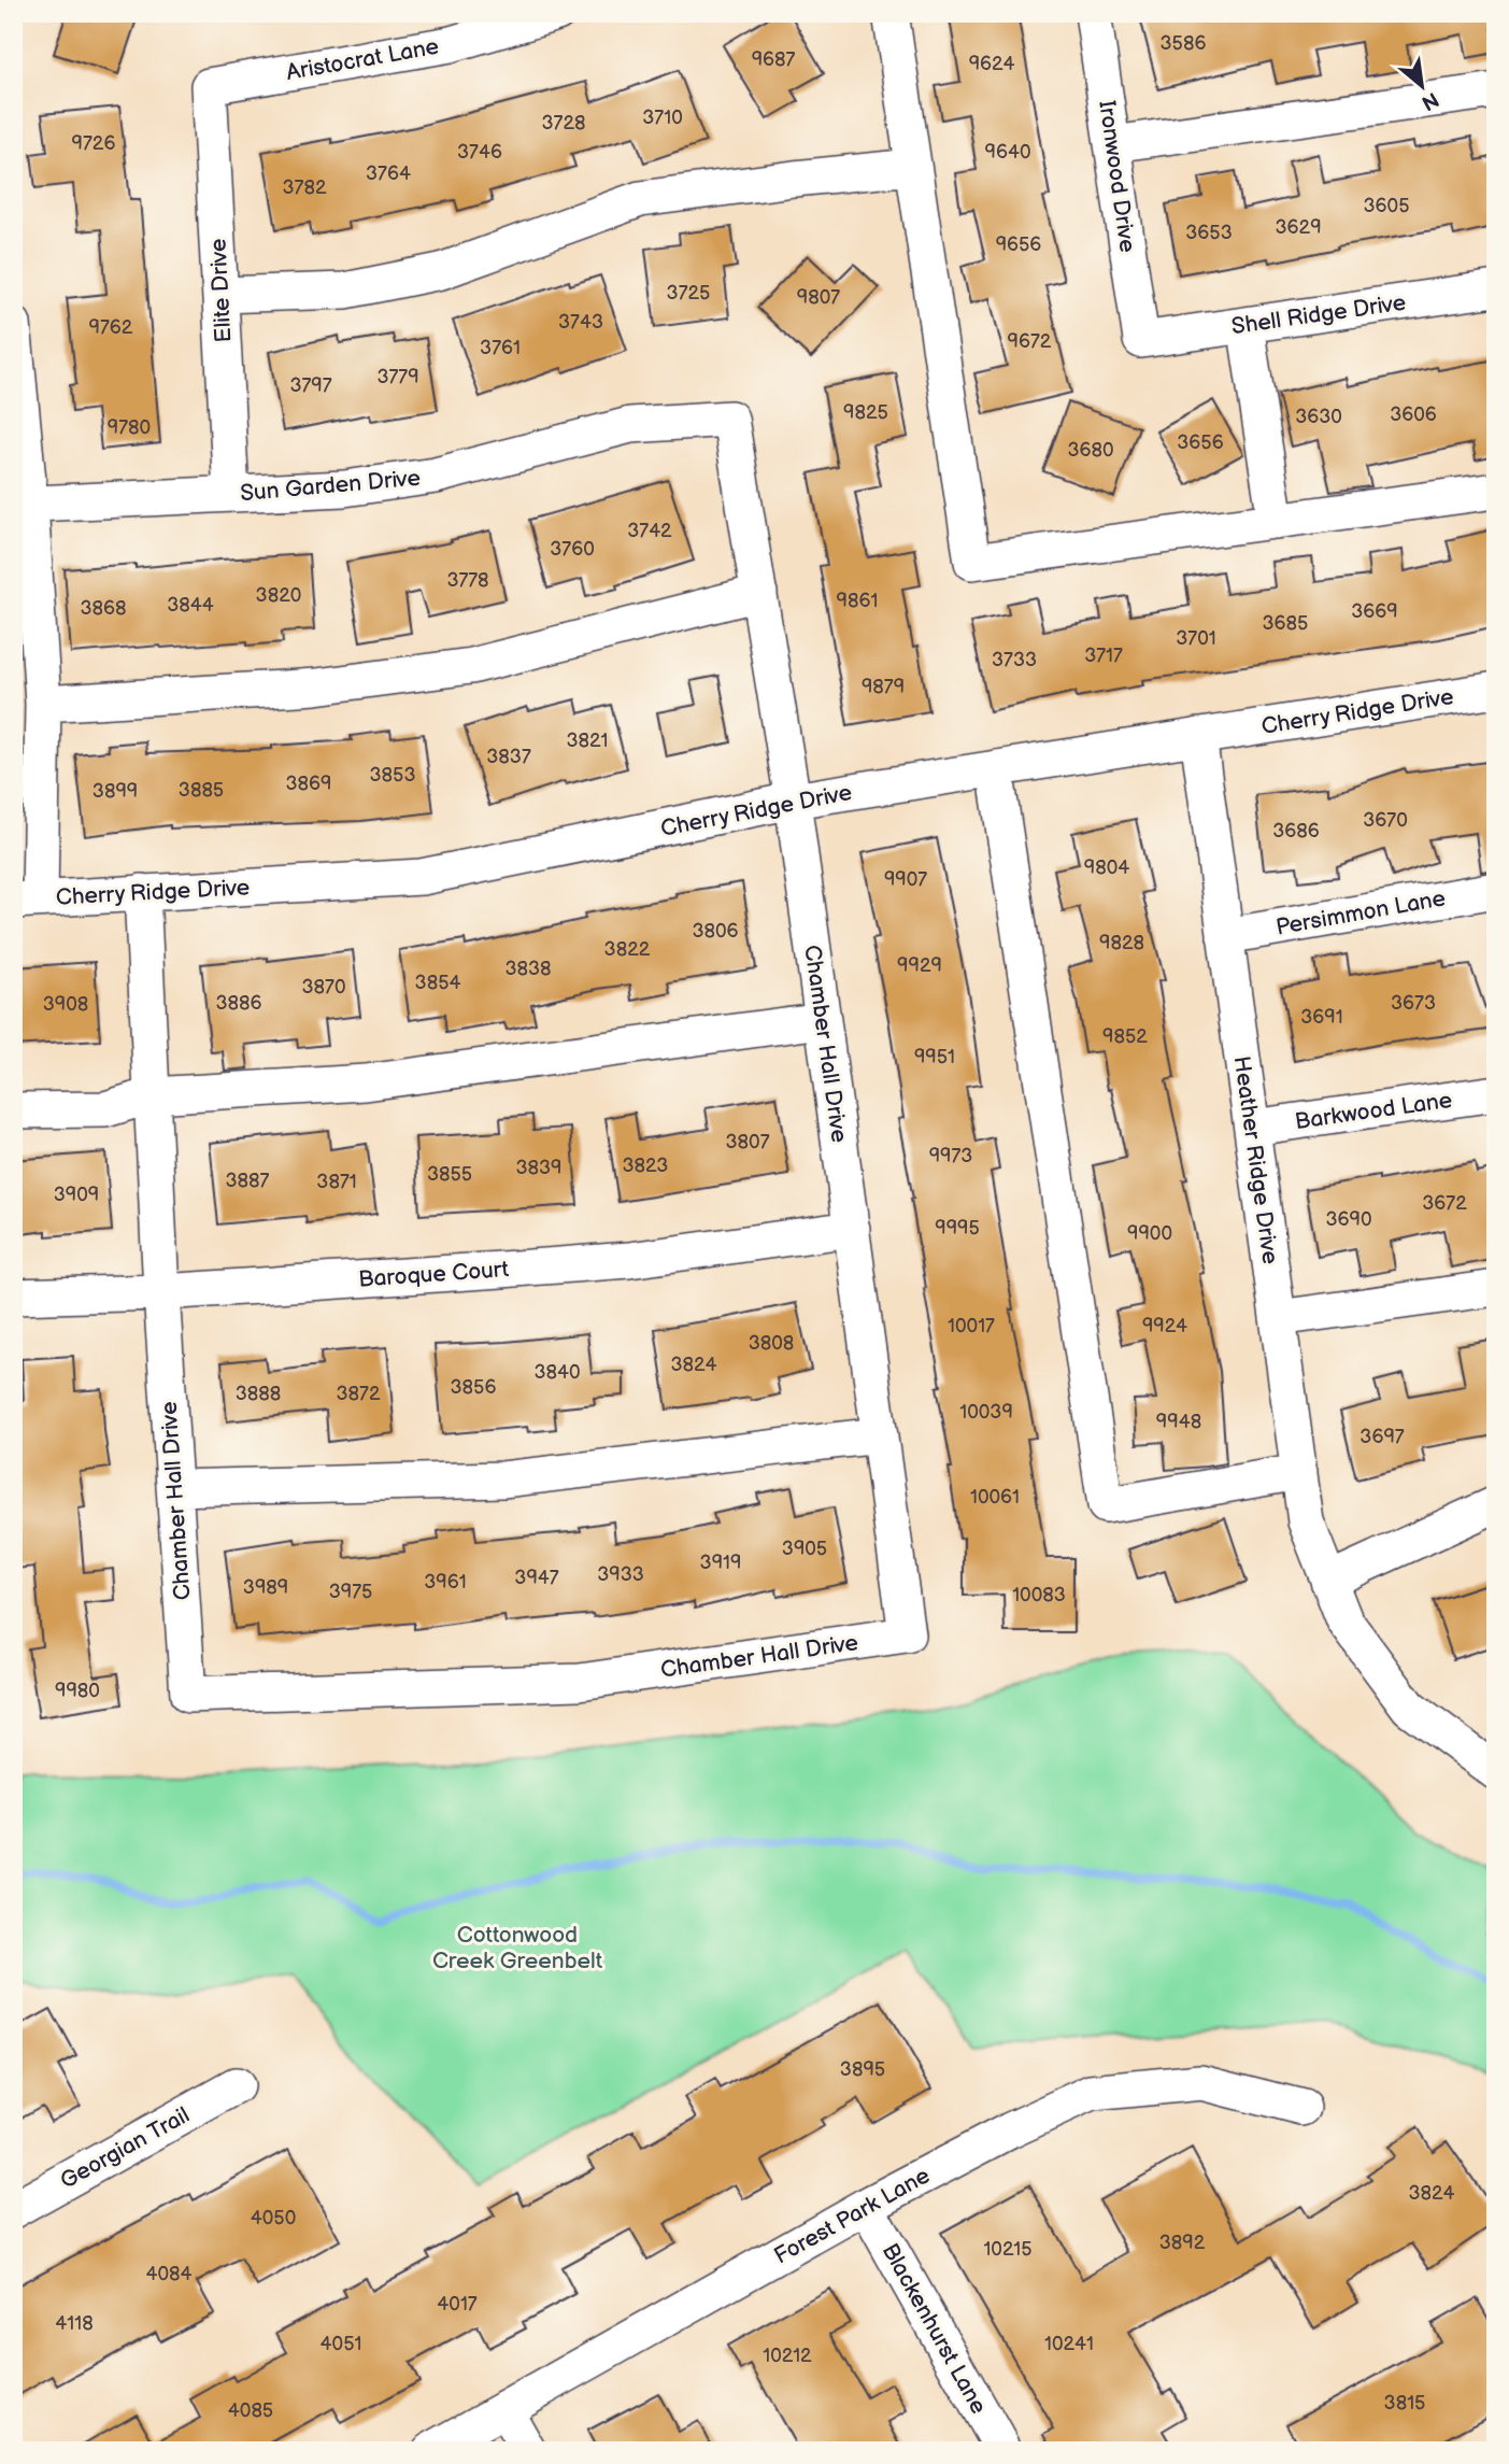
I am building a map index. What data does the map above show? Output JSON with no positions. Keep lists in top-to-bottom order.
{
  "streets": {
    "street": [
      "Aristocrat Lane",
      "Ironwood Drive",
      "Elite Drive",
      "Shell Ridge Drive",
      "Sun Garden Drive",
      "Cherry Ridge Drive",
      "Persimmon Lane",
      "Chamber Hall Drive",
      "Barkwood Lane",
      "Heather Ridge Drive",
      "Baroque Court",
      "Georgian Trail",
      "Forest Park Lane",
      "Blackenhurst Lane"
    ]
  },
  "crossings": [
    ["Aristocrat Lane", "Elite Drive"],
    ["Ironwood Drive", "Shell Ridge Drive"],
    ["Elite Drive", "Sun Garden Drive"],
    ["Sun Garden Drive", "Chamber Hall Drive"],
    ["Cherry Ridge Drive", "Chamber Hall Drive"],
    ["Cherry Ridge Drive", "Heather Ridge Drive"],
    ["Persimmon Lane", "Heather Ridge Drive"],
    ["Chamber Hall Drive", "Baroque Court"],
    ["Barkwood Lane", "Heather Ridge Drive"],
    ["Forest Park Lane", "Blackenhurst Lane"]
  ],
  "parks": ["Cottonwood Creek Greenbelt"],
  "house_numbers": [
    "3586",
    "9687",
    "9624",
    "3710",
    "3728",
    "9726",
    "3746",
    "9640",
    "3764",
    "3782",
    "3605",
    "3629",
    "3653",
    "9656",
    "3725",
    "9807",
    "3743",
    "9762",
    "9672",
    "3761",
    "3779",
    "3797",
    "9825",
    "3606",
    "3630",
    "9780",
    "3656",
    "3680",
    "3742",
    "3760",
    "3778",
    "3820",
    "9861",
    "3844",
    "3868",
    "3669",
    "3685",
    "3701",
    "3717",
    "3733",
    "9879",
    "3821",
    "3837",
    "3853",
    "3869",
    "3885",
    "3899",
    "3670",
    "3686",
    "9804",
    "9907",
    "3806",
    "9828",
    "3822",
    "9929",
    "3838",
    "3854",
    "3870",
    "3886",
    "3673",
    "3908",
    "3691",
    "9852",
    "9951",
    "3807",
    "9973",
    "3823",
    "3839",
    "3855",
    "3887",
    "3871",
    "3909",
    "3672",
    "3690",
    "9995",
    "9900",
    "10017",
    "9924",
    "3808",
    "3824",
    "3840",
    "3856",
    "3888",
    "3872",
    "10039",
    "9948",
    "3697",
    "10061",
    "3905",
    "3919",
    "3933",
    "3947",
    "3961",
    "3989",
    "3975",
    "10083",
    "9980",
    "3895",
    "3824",
    "4050",
    "3892",
    "10215",
    "4084",
    "4017",
    "4118",
    "4051",
    "10241",
    "10212",
    "3815",
    "4085"
  ],
  "north": "bottom right"
}
